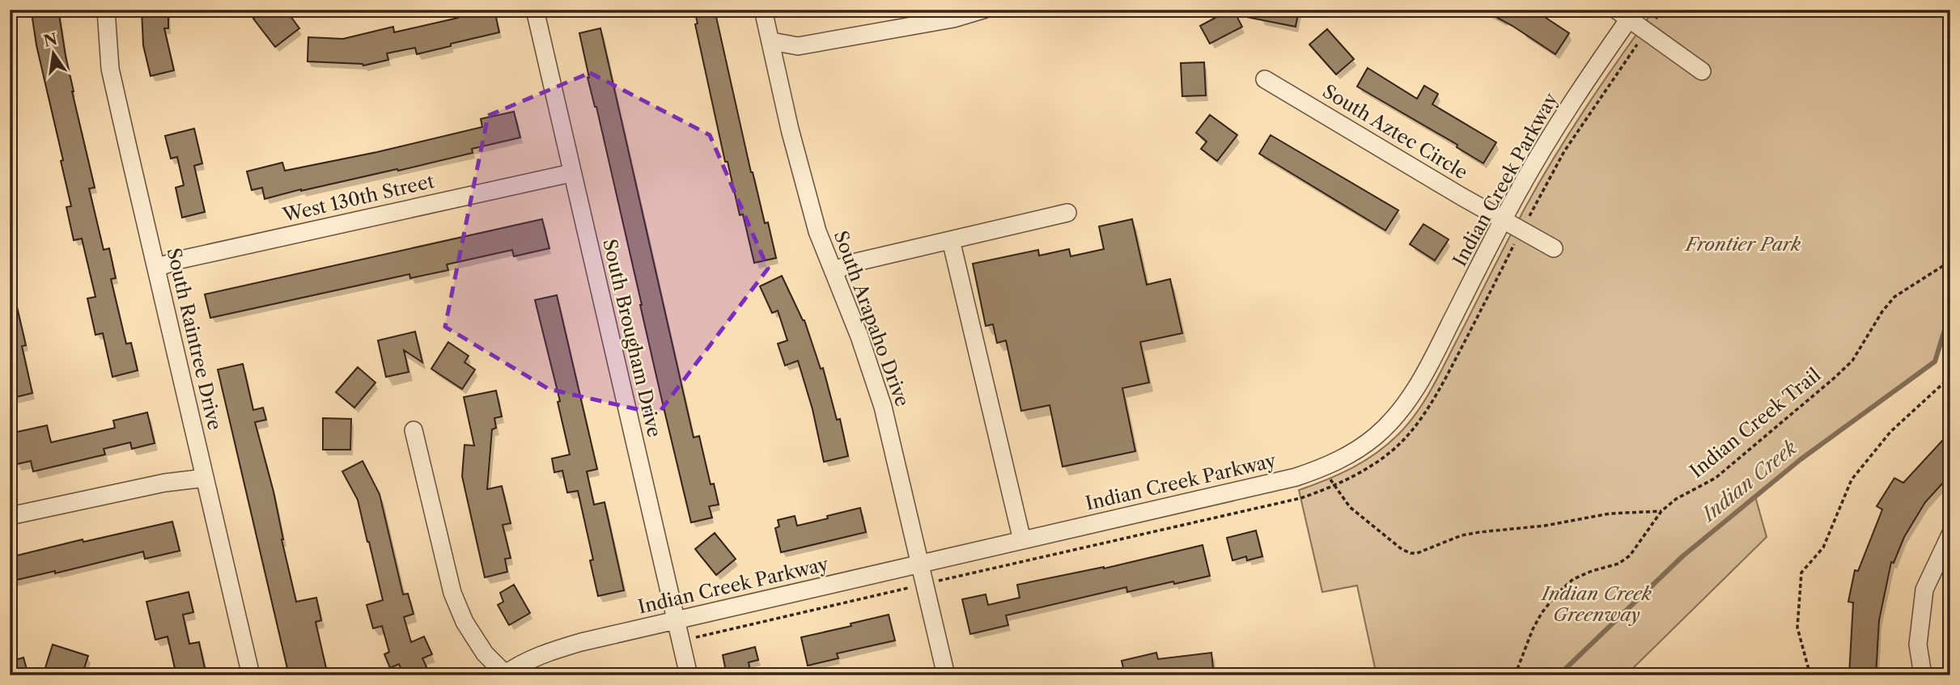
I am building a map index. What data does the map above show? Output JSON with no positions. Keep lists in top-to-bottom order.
{
  "streets": {
    "street": [
      "South Aztec Circle",
      "Indian Creek Parkway",
      "West 130th Street",
      "South Arapaho Drive",
      "South Brougham Drive",
      "South Raintree Drive"
    ],
    "path": ["Indian Creek Trail"]
  },
  "crossings": [
    ["South Aztec Circle", "Indian Creek Parkway"],
    ["Indian Creek Parkway", "South Arapaho Drive"],
    ["Indian Creek Parkway", "South Brougham Drive"],
    ["West 130th Street", "South Brougham Drive"],
    ["West 130th Street", "South Raintree Drive"]
  ],
  "water": ["Indian Creek"],
  "parks": ["Frontier Park", "Indian Creek Greenway"],
  "north": "top"
}
